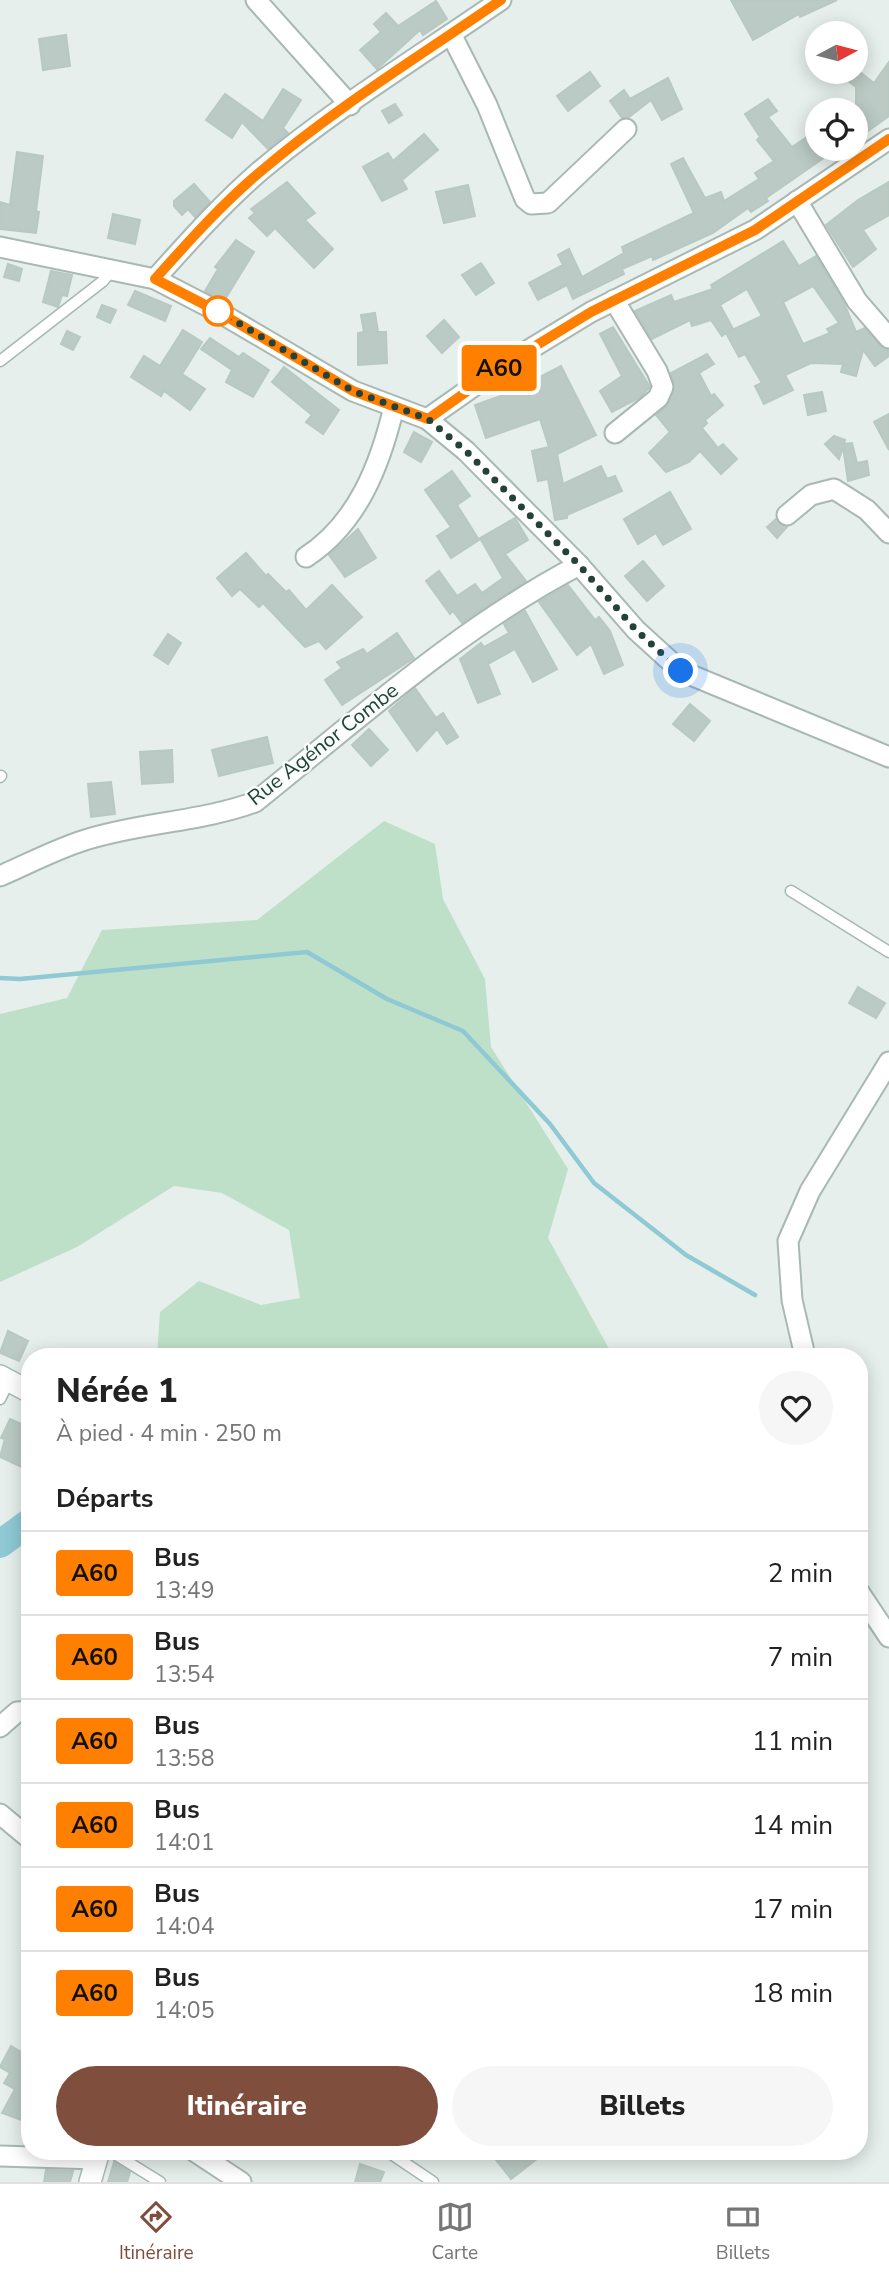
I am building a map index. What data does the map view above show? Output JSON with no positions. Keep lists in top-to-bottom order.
{
  "streets": {
    "street": ["Rue Agénor Combe"]
  },
  "lines": ["bus line A60"],
  "north": "right",
  "page": {
    "on_map": "A60",
    "heading": [
      ["Nérée 1", "À pied · 4 min · 250 m"],
      "Départs"
    ],
    "list": [
      {
        "mark": "A60",
        "name": "Bus",
        "note": "13:49",
        "value": "2 min"
      },
      {
        "mark": "A60",
        "name": "Bus",
        "note": "13:54",
        "value": "7 min"
      },
      {
        "mark": "A60",
        "name": "Bus",
        "note": "13:58",
        "value": "11 min"
      },
      {
        "mark": "A60",
        "name": "Bus",
        "note": "14:01",
        "value": "14 min"
      },
      {
        "mark": "A60",
        "name": "Bus",
        "note": "14:04",
        "value": "17 min"
      },
      {
        "mark": "A60",
        "name": "Bus",
        "note": "14:05",
        "value": "18 min"
      }
    ],
    "buttons": ["Itinéraire", "Billets"],
    "tabs": ["Itinéraire", "Carte", "Billets"]
  }
}
